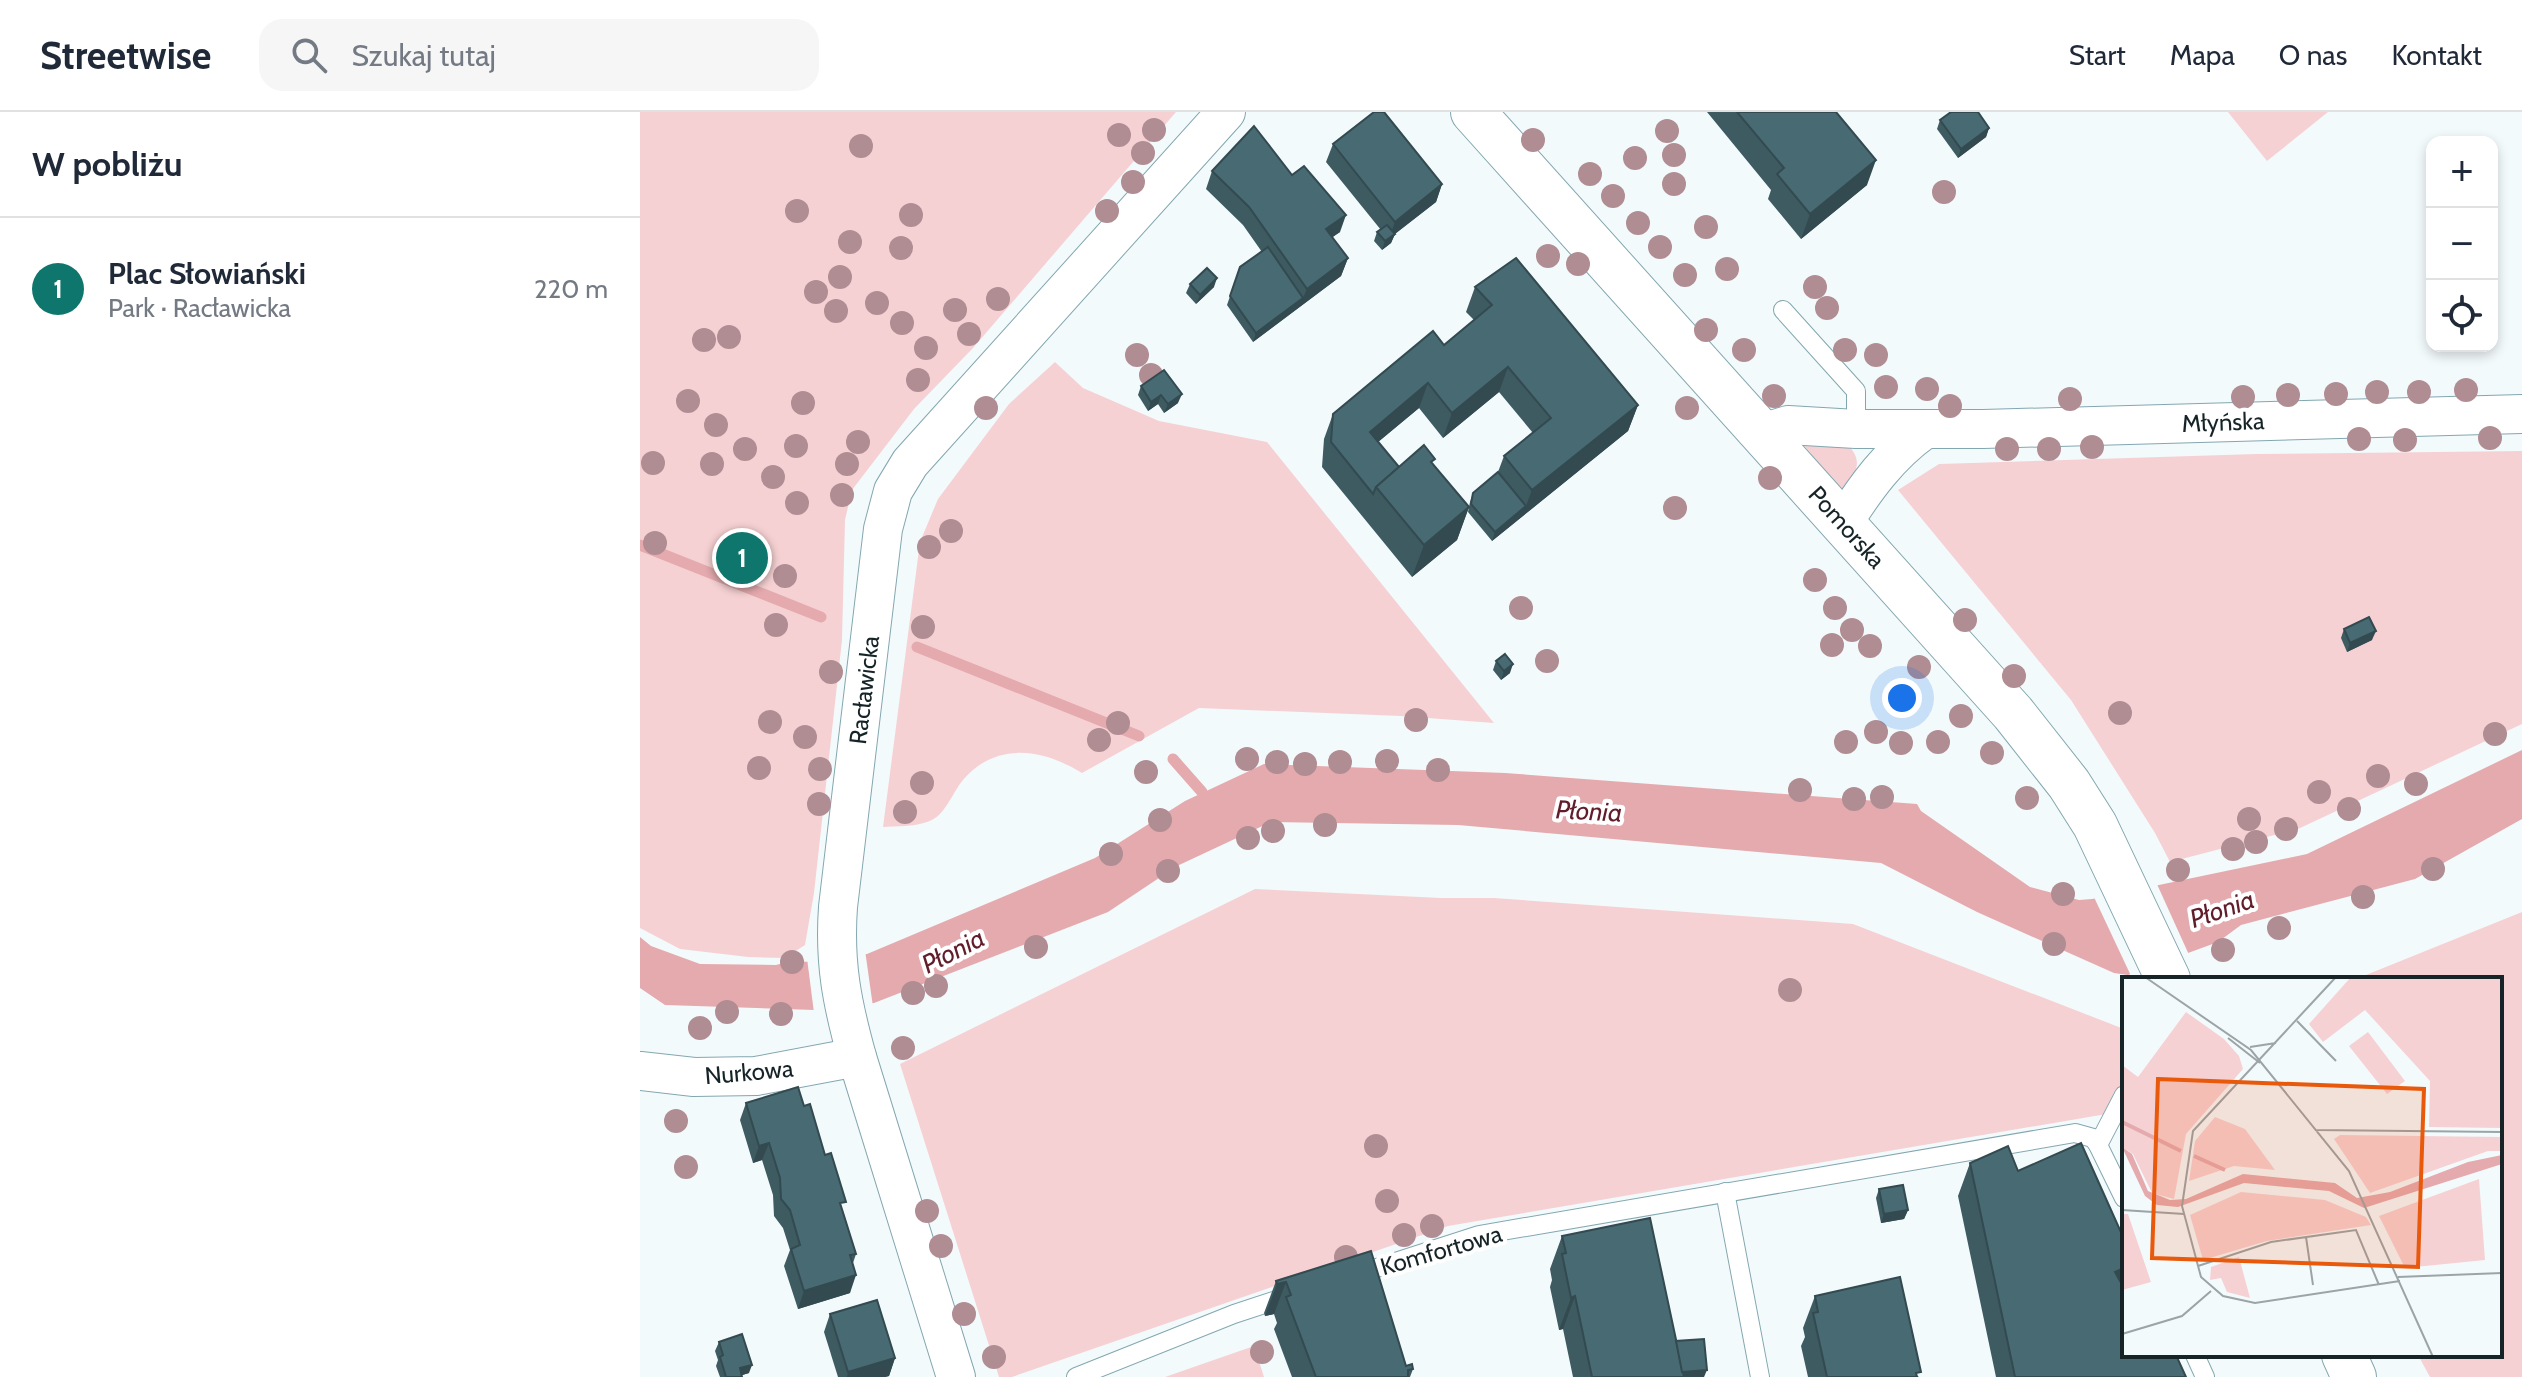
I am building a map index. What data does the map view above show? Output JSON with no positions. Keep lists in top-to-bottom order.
{
  "streets": {
    "street": [
      "Młyńska",
      "Pomorska",
      "Racławicka",
      "Nurkowa"
    ],
    "lane": ["Komfortowa"]
  },
  "crossings": [
    ["Młyńska", "Pomorska"],
    ["Racławicka", "Nurkowa"]
  ],
  "water": ["Płonia"],
  "page": {
    "header": "Streetwise",
    "search": "Szukaj tutaj",
    "nav": [
      "Start",
      "Mapa",
      "O nas",
      "Kontakt"
    ],
    "heading": "W pobliżu",
    "map_buttons": ["+", "−"],
    "list": [
      {
        "mark": "1",
        "name": "Plac Słowiański",
        "note": "Park · Racławicka",
        "value": "220 m"
      }
    ],
    "pins": "1"
  }
}
